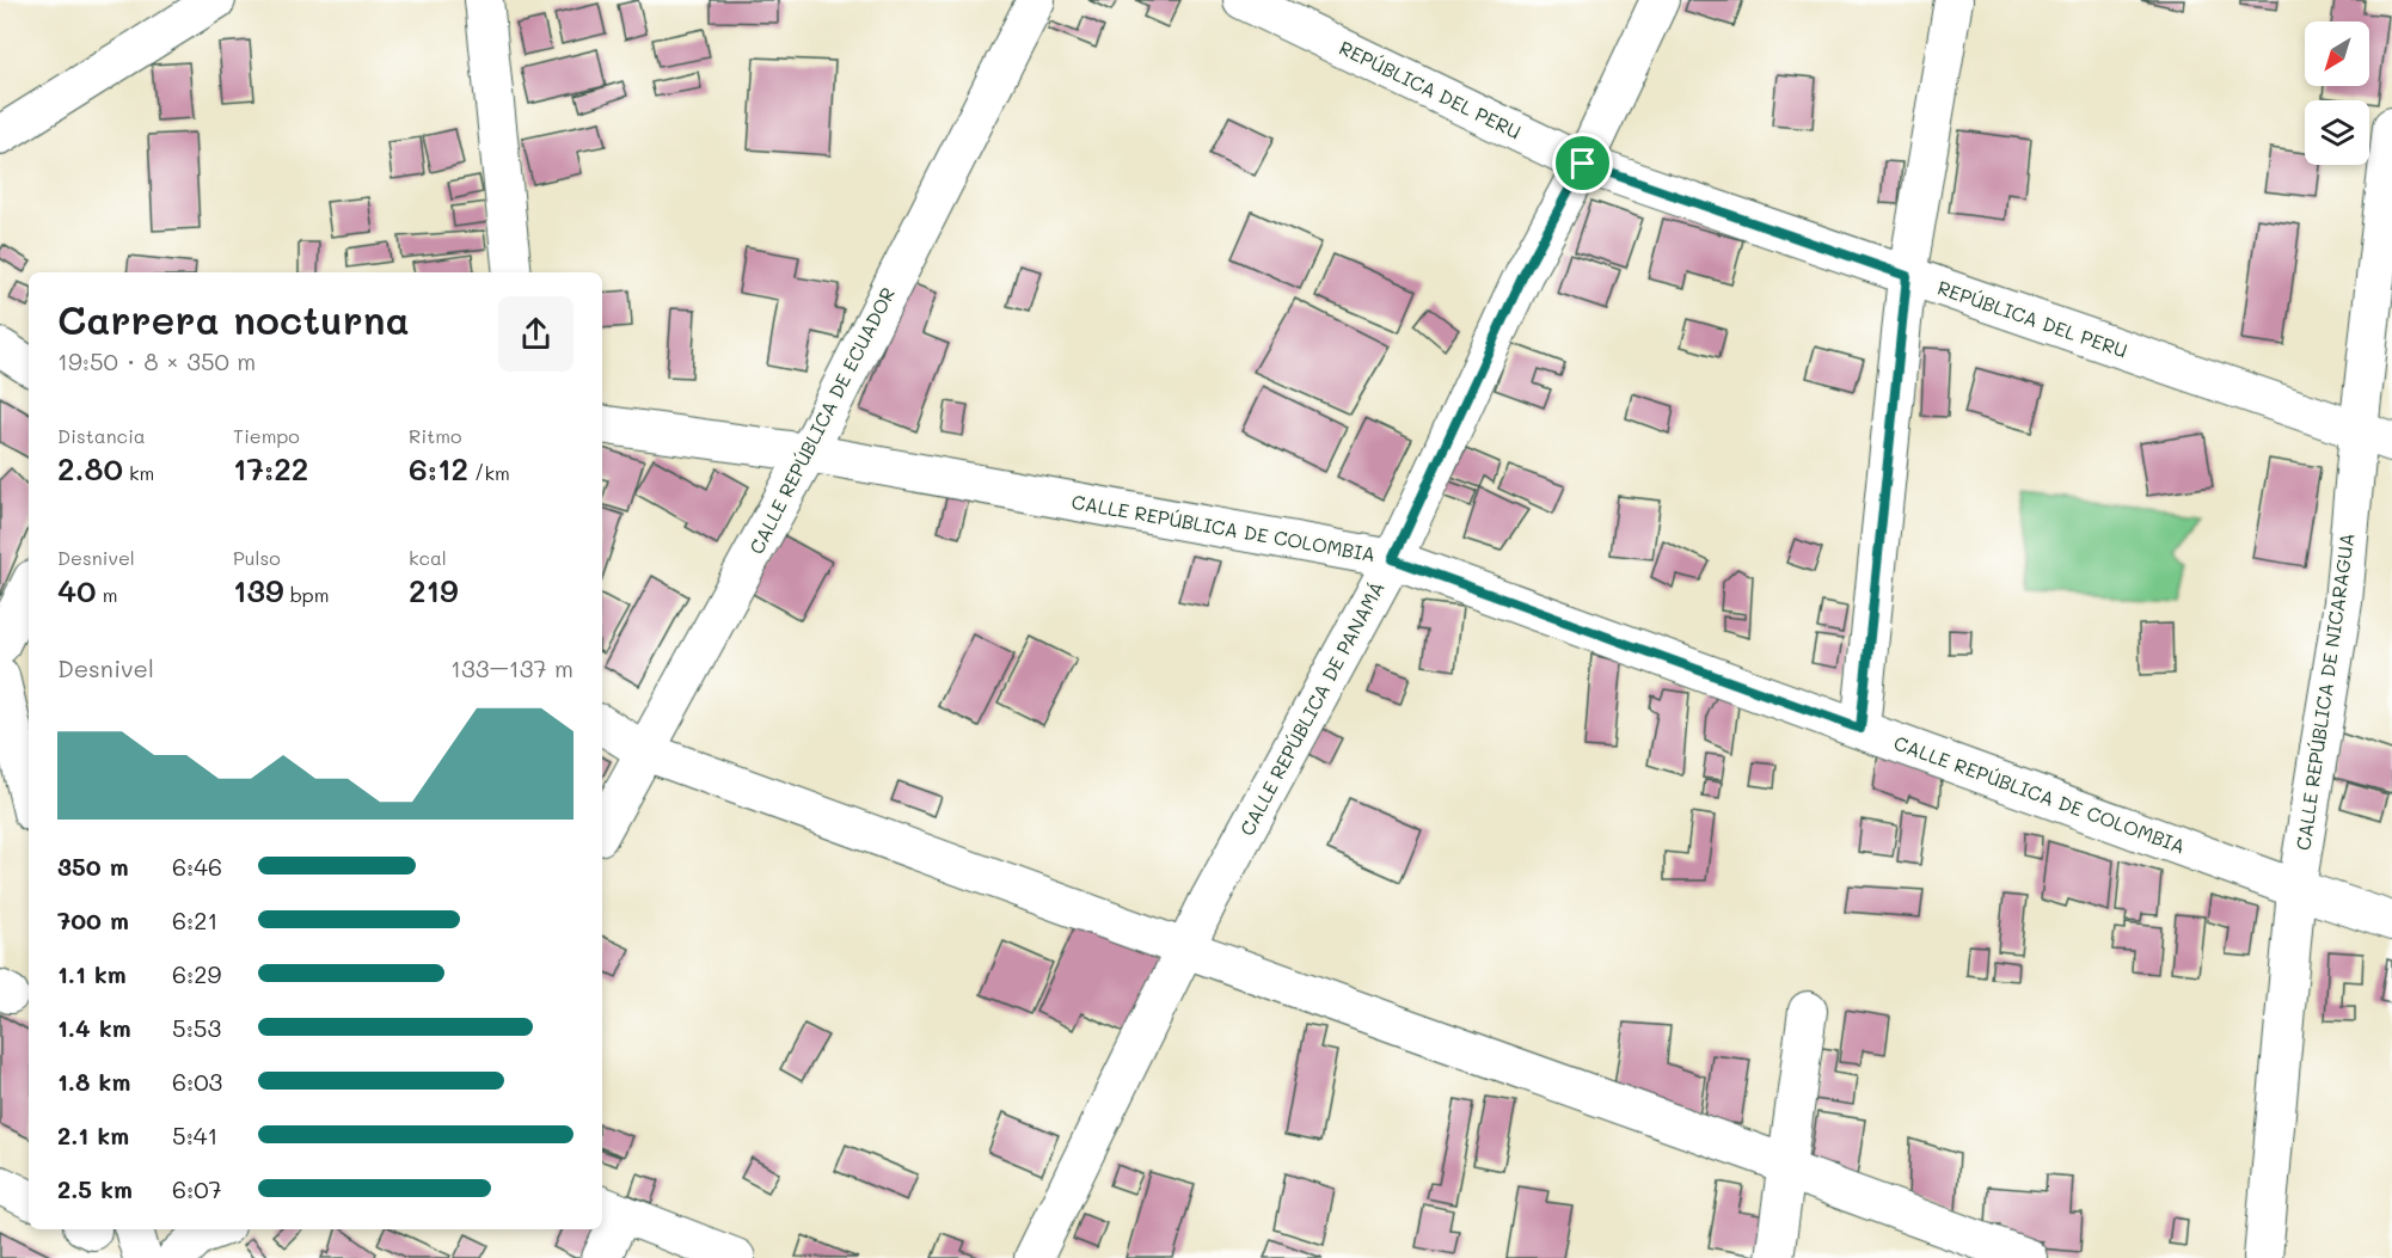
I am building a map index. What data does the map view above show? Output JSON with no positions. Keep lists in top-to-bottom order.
{
  "streets": {
    "street": [
      "REPÚBLICA DEL PERU",
      "CALLE REPÚBLICA DE ECUADOR",
      "CALLE REPÚBLICA DE COLOMBIA",
      "CALLE REPÚBLICA DE NICARAGUA",
      "CALLE REPÚBLICA DE PANAMÁ"
    ]
  },
  "crossings": [
    ["REPÚBLICA DEL PERU", "CALLE REPÚBLICA DE NICARAGUA"],
    ["REPÚBLICA DEL PERU", "CALLE REPÚBLICA DE PANAMÁ"],
    ["CALLE REPÚBLICA DE ECUADOR", "CALLE REPÚBLICA DE COLOMBIA"],
    ["CALLE REPÚBLICA DE COLOMBIA", "CALLE REPÚBLICA DE NICARAGUA"],
    ["CALLE REPÚBLICA DE COLOMBIA", "CALLE REPÚBLICA DE PANAMÁ"]
  ],
  "north": "bottom left",
  "page": {
    "heading": ["Carrera nocturna", "19:50 · 8 × 350 m"],
    "stats": [
      ["Distancia", "2.80 km"],
      ["Tiempo", "17:22"],
      ["Ritmo", "6:12 /km"],
      ["Desnivel", "40 m"],
      ["Pulso", "139 bpm"],
      ["kcal", "219"]
    ],
    "chart": ["Desnivel", "133–137 m"],
    "list": [
      {
        "name": "350 m",
        "note": "6:46"
      },
      {
        "name": "700 m",
        "note": "6:21"
      },
      {
        "name": "1.1 km",
        "note": "6:29"
      },
      {
        "name": "1.4 km",
        "note": "5:53"
      },
      {
        "name": "1.8 km",
        "note": "6:03"
      },
      {
        "name": "2.1 km",
        "note": "5:41"
      },
      {
        "name": "2.5 km",
        "note": "6:07"
      }
    ]
  }
}
